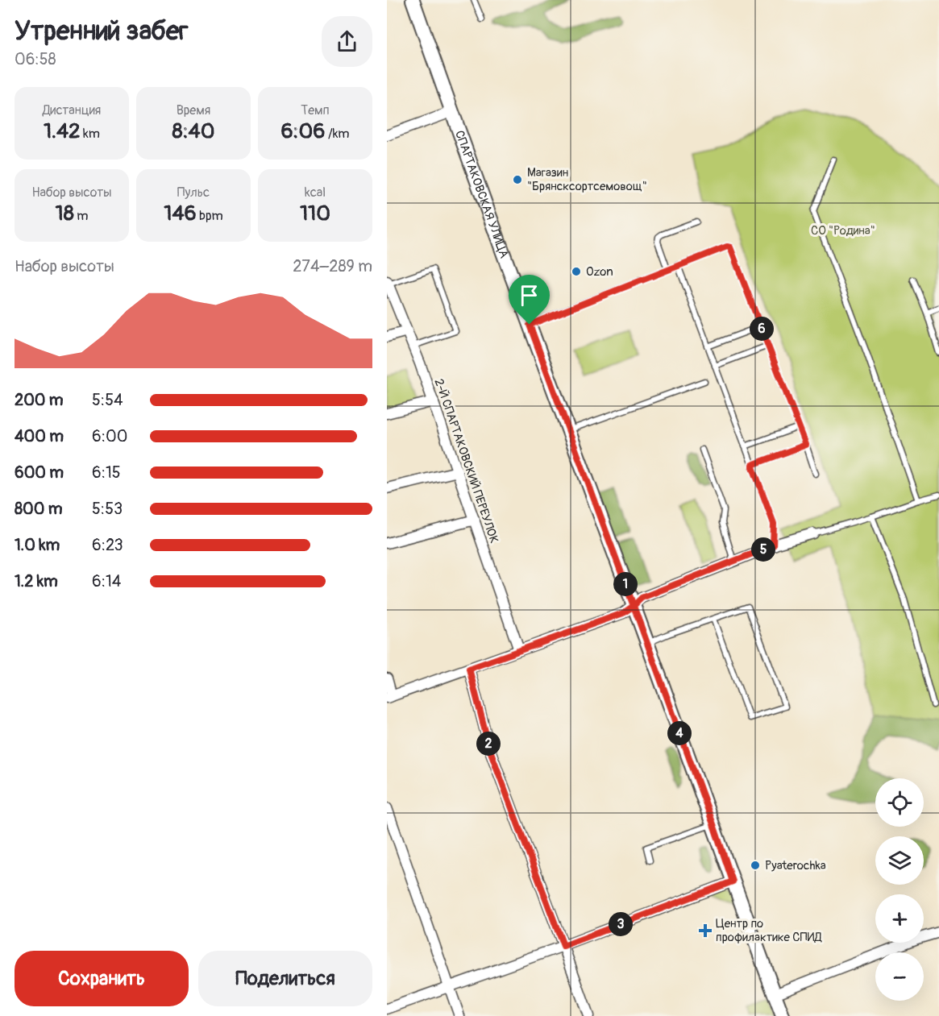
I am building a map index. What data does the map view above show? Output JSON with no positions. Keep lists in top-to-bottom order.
{
  "streets": {
    "street": ["СПАРТАКОВСКАЯ УЛИЦА", "2-Й СПАРТАКОВСКИЙ ПЕРЕУЛОК"]
  },
  "parks": ["СО \"Родина\""],
  "places": {
    "other": ["Магазин \"Брянсксортсемовощ\"", "Ozon", "Pyaterochka"],
    "health": ["Центр по профилактике СПИД"]
  },
  "page": {
    "heading": ["Утренний забег", "06:58"],
    "stats": [
      ["Дистанция", "1.42 km"],
      ["Время", "8:40"],
      ["Темп", "6:06 /km"],
      ["Набор высоты", "18 m"],
      ["Пульс", "146 bpm"],
      ["kcal", "110"]
    ],
    "chart": ["Набор высоты", "274–289 m"],
    "pins": [
      "6",
      "5",
      "1",
      "4",
      "2",
      "3"
    ],
    "list": [
      {
        "name": "200 m",
        "note": "5:54"
      },
      {
        "name": "400 m",
        "note": "6:00"
      },
      {
        "name": "600 m",
        "note": "6:15"
      },
      {
        "name": "800 m",
        "note": "5:53"
      },
      {
        "name": "1.0 km",
        "note": "6:23"
      },
      {
        "name": "1.2 km",
        "note": "6:14"
      }
    ],
    "map_buttons": ["+", "−"],
    "buttons": ["Сохранить", "Поделиться"]
  }
}
